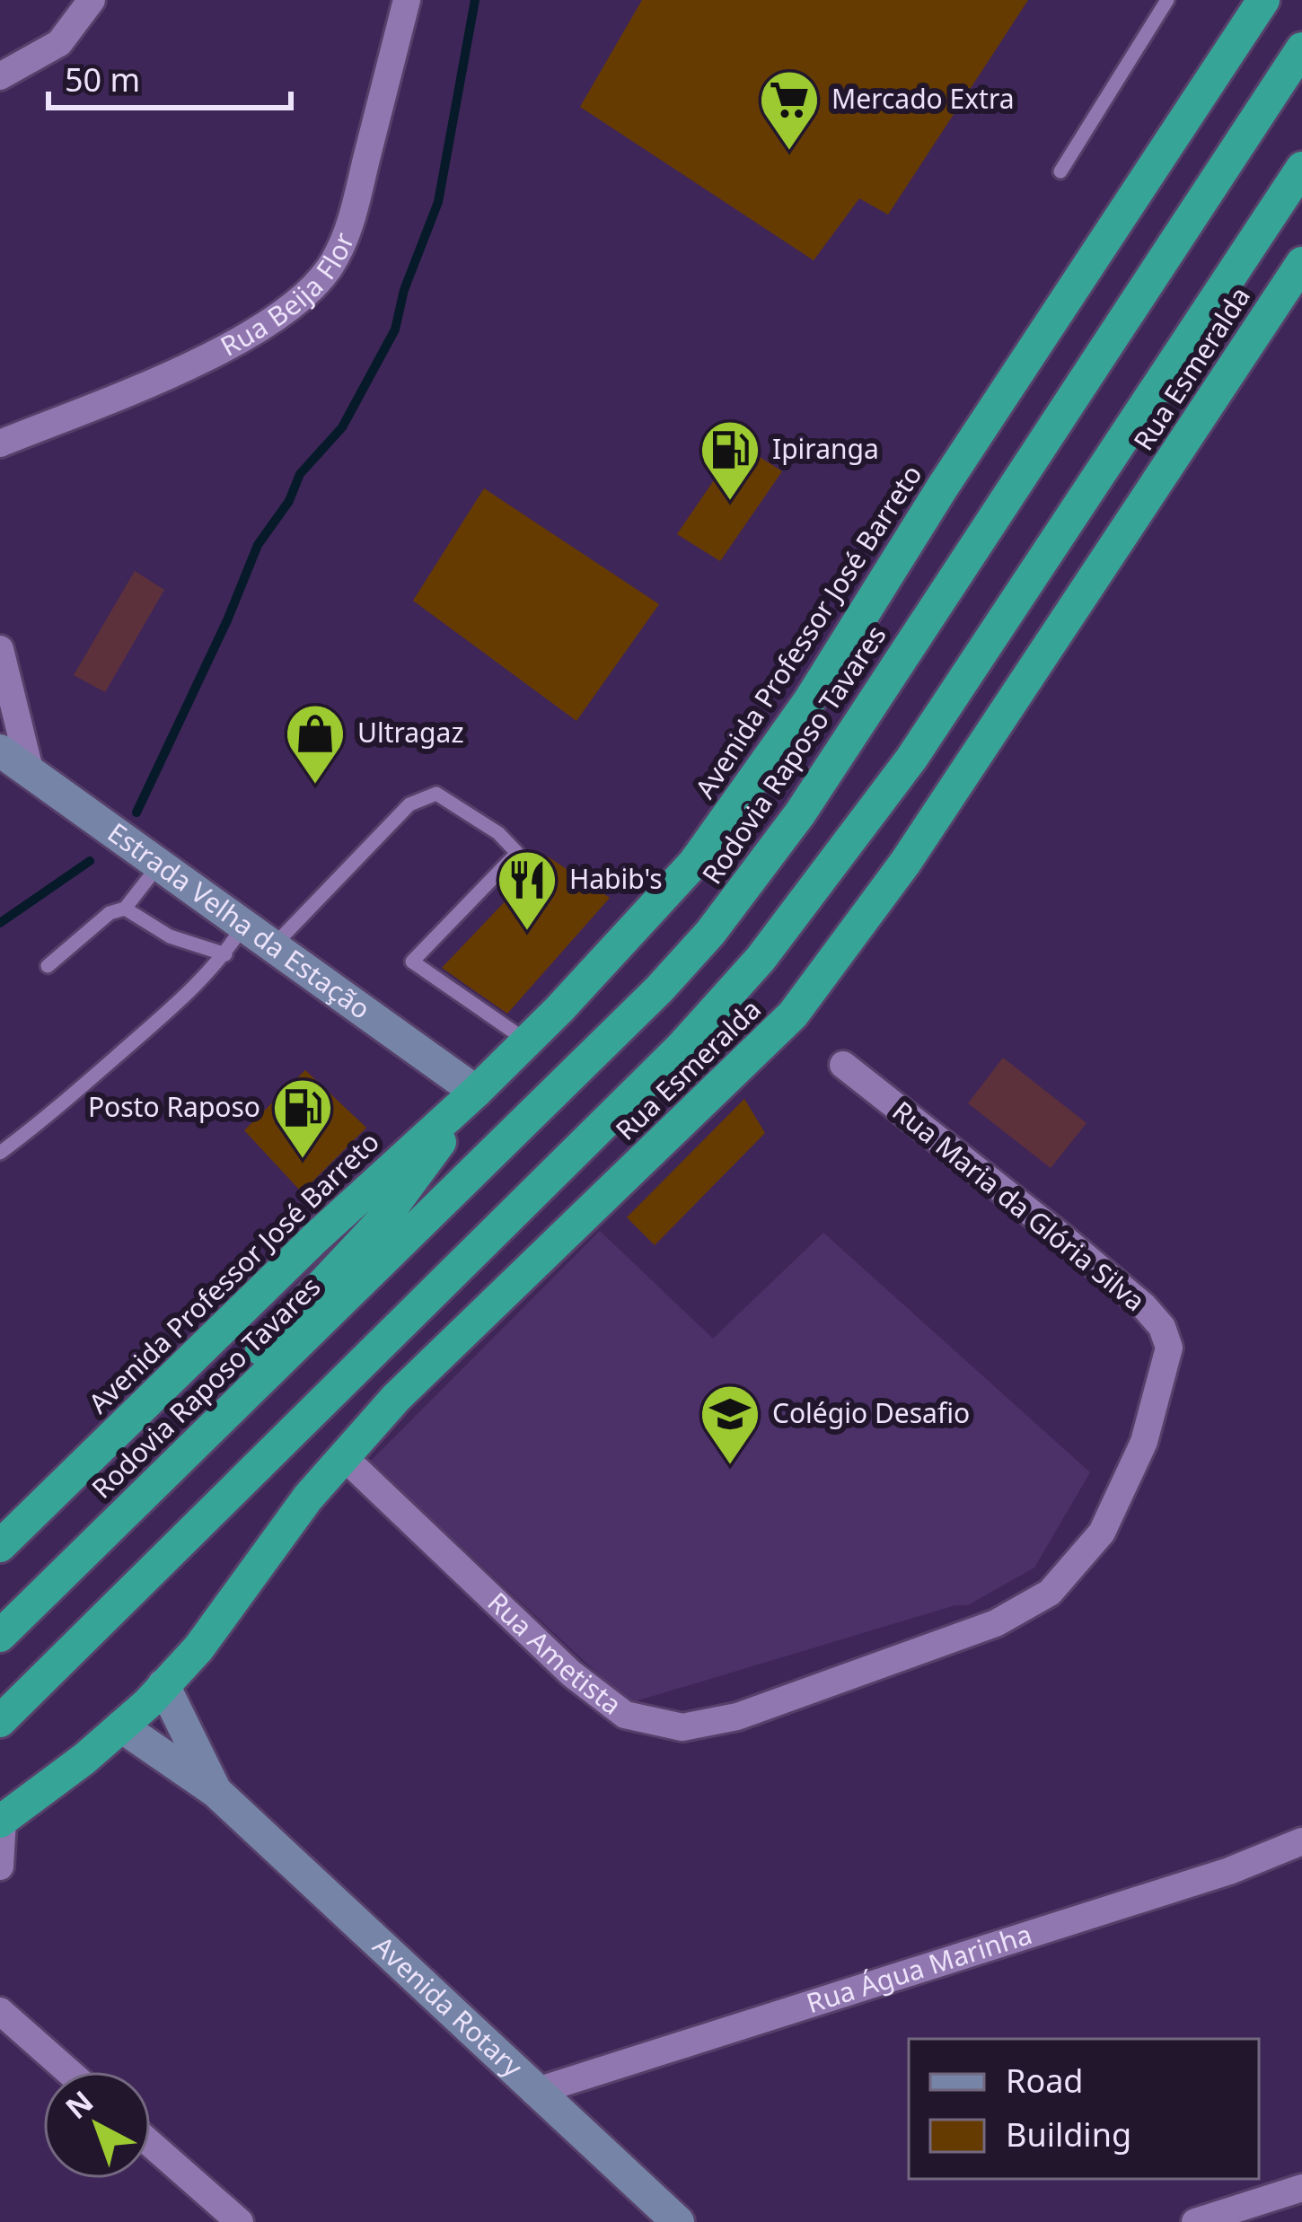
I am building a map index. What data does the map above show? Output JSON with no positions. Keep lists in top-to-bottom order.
{
  "streets": {
    "highway": ["Rua Esmeralda", "Avenida Professor José Barreto", "Rodovia Raposo Tavares"],
    "street": [
      "Rua Beija Flor",
      "Estrada Velha da Estação",
      "Rua Maria da Glória Silva",
      "Rua Ametista",
      "Rua Água Marinha",
      "Avenida Rotary"
    ]
  },
  "crossings": [
    ["Rua Esmeralda", "Rua Ametista"],
    ["Rua Esmeralda", "Avenida Rotary"],
    ["Avenida Professor José Barreto", "Estrada Velha da Estação"],
    ["Rua Maria da Glória Silva", "Rua Ametista"],
    ["Rua Água Marinha", "Avenida Rotary"]
  ],
  "places": {
    "supermarket": ["Mercado Extra"],
    "fuel station": ["Ipiranga", "Posto Raposo"],
    "shop": ["Ultragaz"],
    "restaurant": ["Habib's"],
    "school or university": ["Colégio Desafio"]
  },
  "legend": ["Road", "Building"],
  "scale_bar": "50 m",
  "north": "top left"
}
